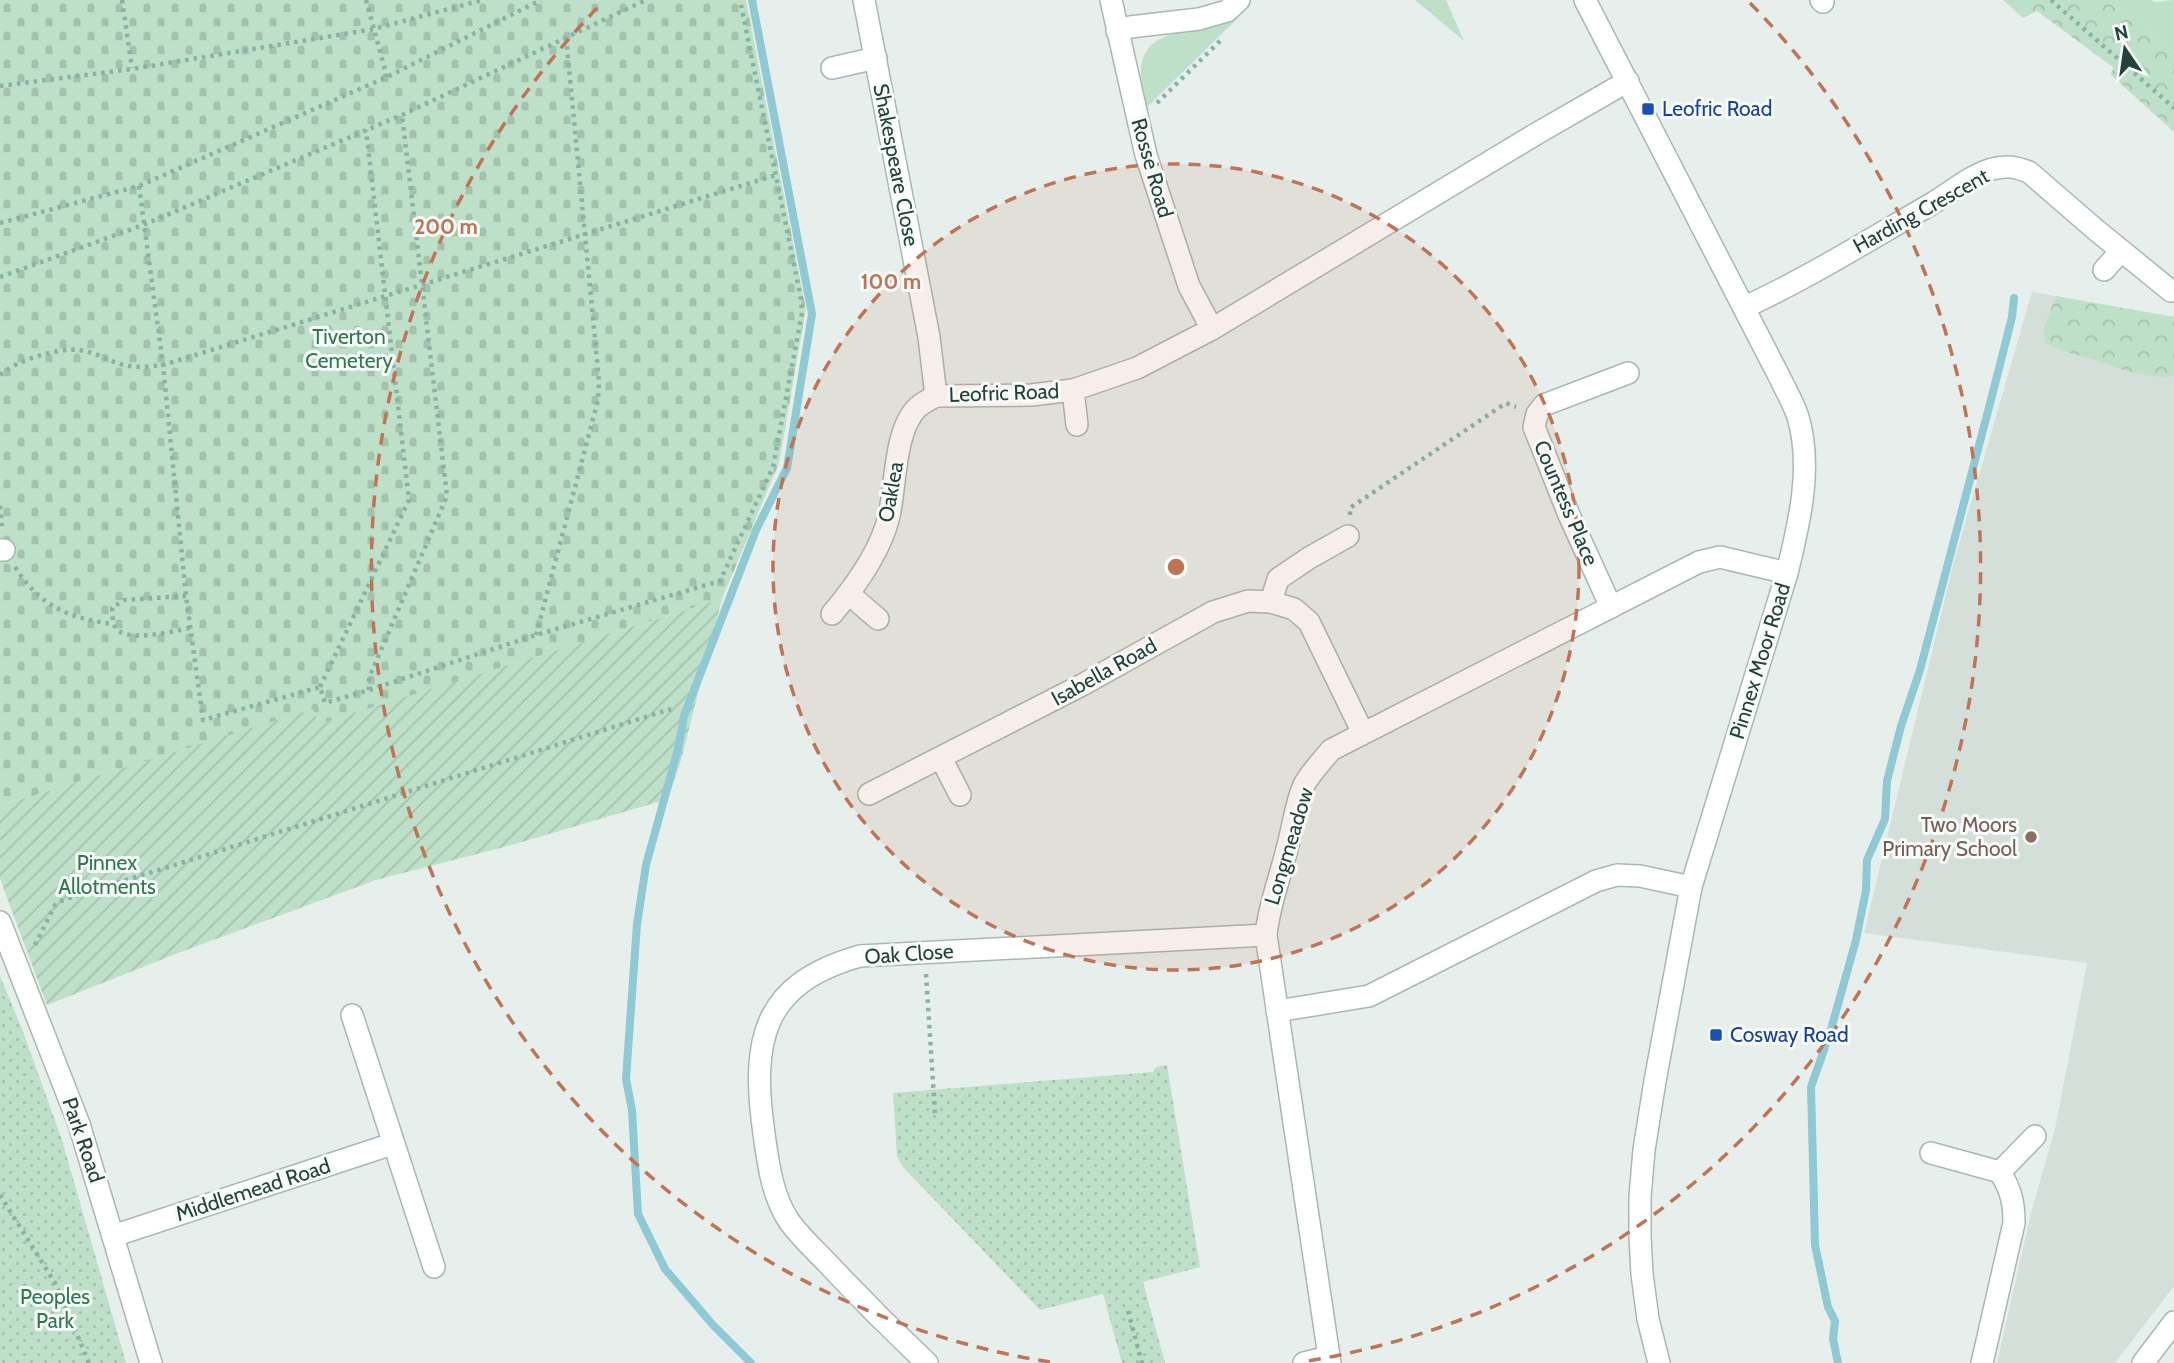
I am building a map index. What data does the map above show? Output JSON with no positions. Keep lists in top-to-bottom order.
{
  "streets": {
    "street": [
      "Shakespeare Close",
      "Rosse Road",
      "Harding Crescent",
      "Leofric Road",
      "Oaklea",
      "Countess Place",
      "Pinnex Moor Road",
      "Isabella Road",
      "Longmeadow",
      "Oak Close",
      "Park Road",
      "Middlemead Road"
    ]
  },
  "crossings": [
    ["Shakespeare Close", "Leofric Road"],
    ["Shakespeare Close", "Oaklea"],
    ["Rosse Road", "Leofric Road"],
    ["Harding Crescent", "Pinnex Moor Road"],
    ["Leofric Road", "Oaklea"],
    ["Leofric Road", "Pinnex Moor Road"],
    ["Countess Place", "Longmeadow"],
    ["Pinnex Moor Road", "Longmeadow"],
    ["Isabella Road", "Longmeadow"],
    ["Longmeadow", "Oak Close"],
    ["Park Road", "Middlemead Road"]
  ],
  "parks": ["Tiverton Cemetery", "Pinnex Allotments", "Peoples Park"],
  "places": {
    "transit": ["Leofric Road", "Cosway Road"],
    "other": ["Two Moors Primary School"]
  },
  "north": "top",
  "rings": ["200 m", "100 m"]
}
